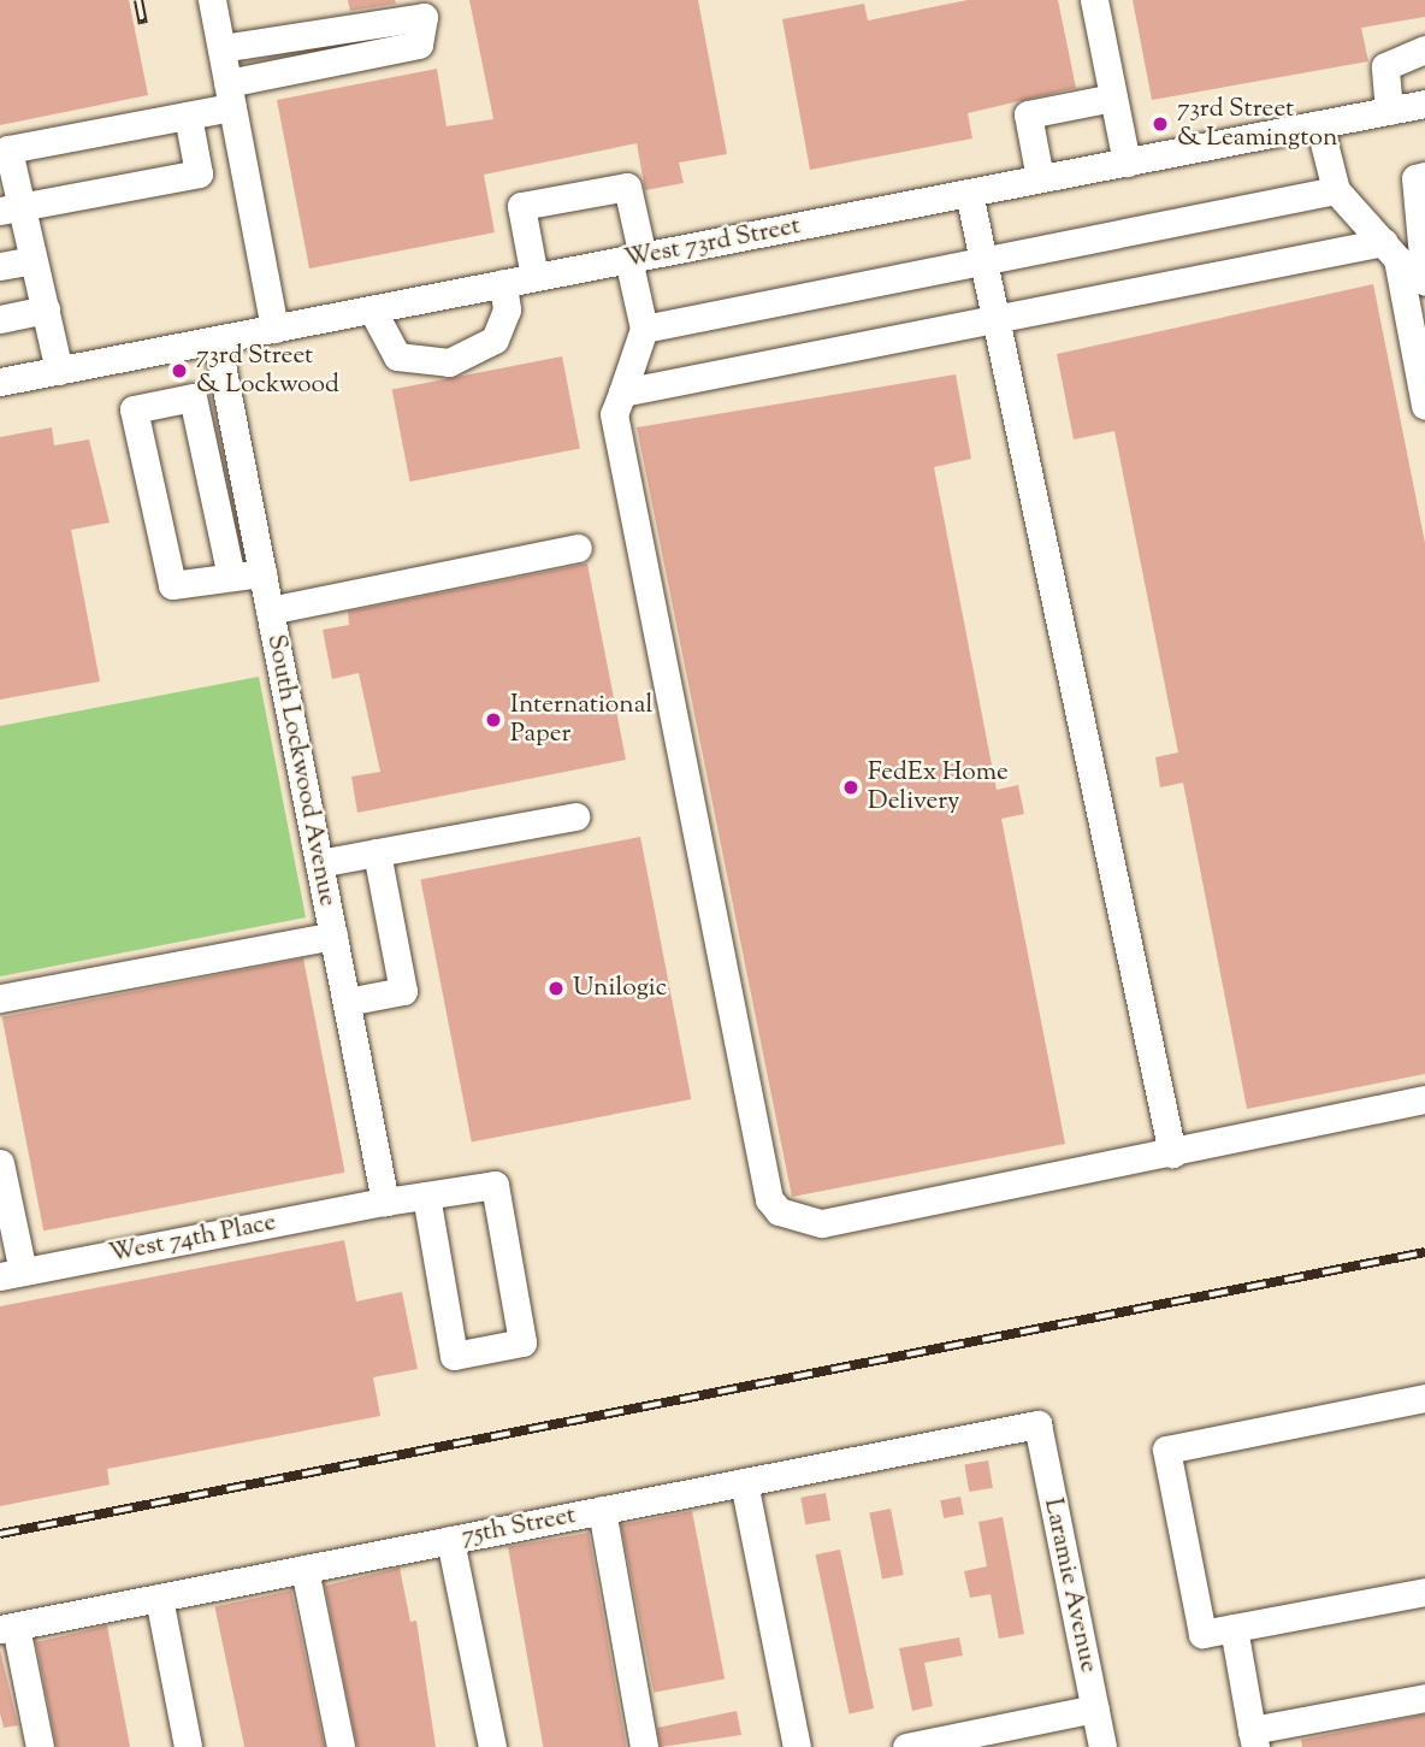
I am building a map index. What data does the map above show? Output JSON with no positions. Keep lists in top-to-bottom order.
{
  "streets": {
    "street": [
      "West 73rd Street",
      "South Lockwood Avenue",
      "West 74th Place",
      "75th Street",
      "Laramie Avenue"
    ]
  },
  "crossings": [
    ["West 73rd Street", "South Lockwood Avenue"],
    ["South Lockwood Avenue", "West 74th Place"],
    ["75th Street", "Laramie Avenue"]
  ],
  "places": [
    "73rd Street & Leamington",
    "73rd Street & Lockwood",
    "International Paper",
    "FedEx Home Delivery",
    "Unilogic"
  ]
}
